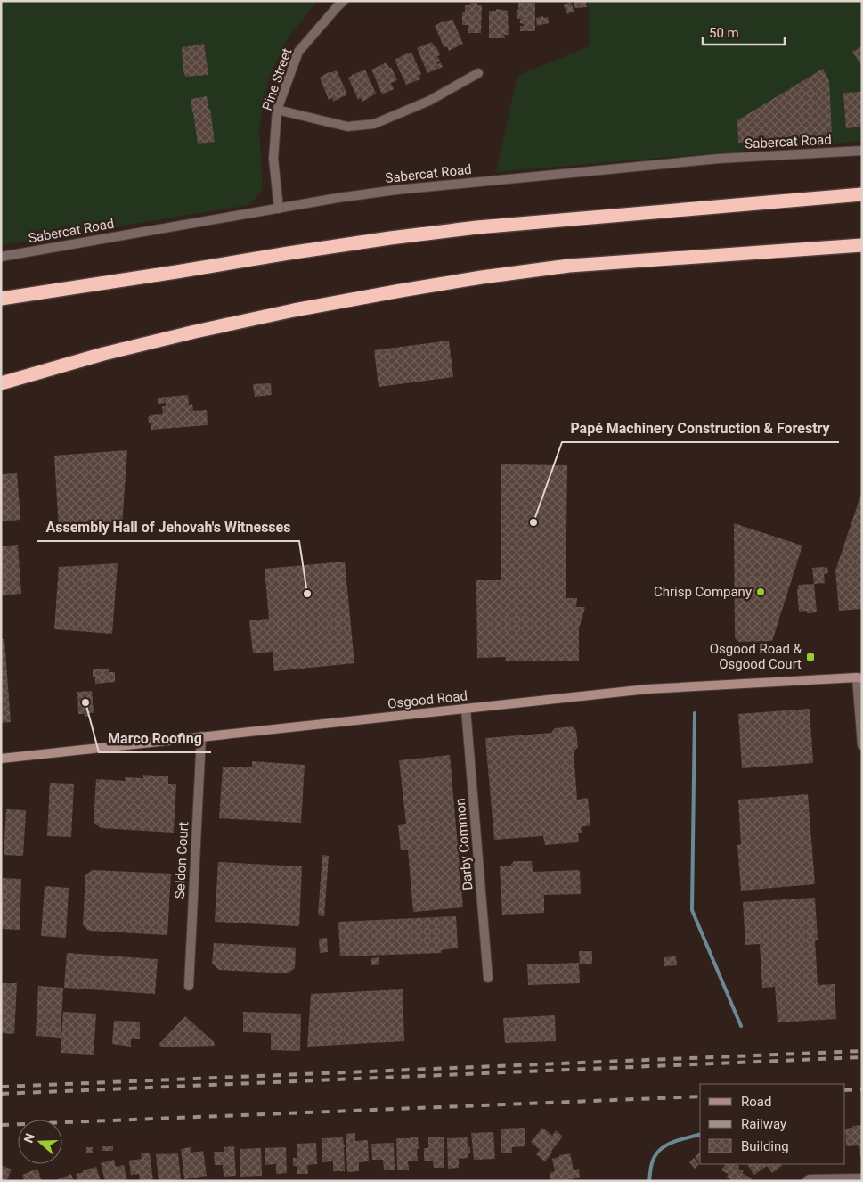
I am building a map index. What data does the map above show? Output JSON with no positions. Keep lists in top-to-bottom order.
{
  "streets": {
    "main road": ["Osgood Road"],
    "street": [
      "Pine Street",
      "Sabercat Road",
      "Darby Common",
      "Seldon Court"
    ]
  },
  "crossings": [
    ["Pine Street", "Sabercat Road"],
    ["Osgood Road", "Darby Common"],
    ["Osgood Road", "Seldon Court"]
  ],
  "places": {
    "other": [
      "Papé Machinery Construction & Forestry",
      "Chrisp Company",
      "Assembly Hall of Jehovah's Witnesses",
      "Marco Roofing"
    ],
    "transit": ["Osgood Road & Osgood Court"]
  },
  "legend": ["Road", "Railway", "Building"],
  "scale_bar": "50 m",
  "north": "left"
}
